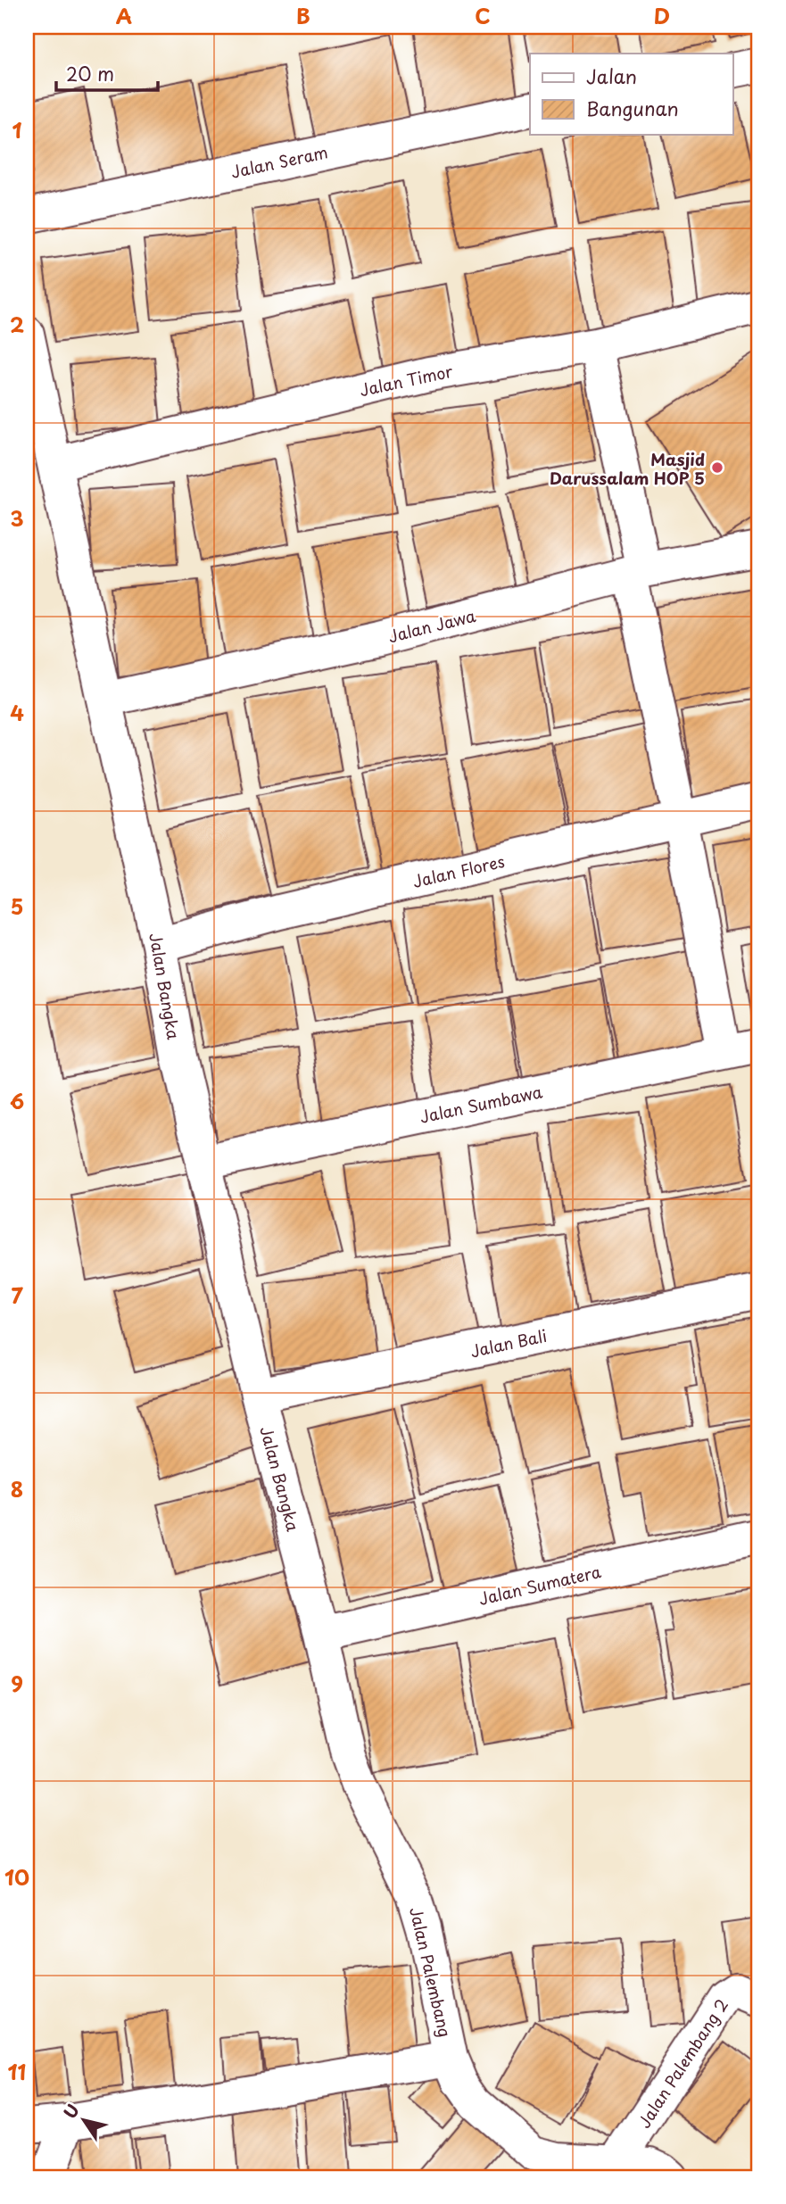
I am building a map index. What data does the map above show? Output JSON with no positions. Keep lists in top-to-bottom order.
{
  "streets": {
    "street": [
      "Jalan Seram",
      "Jalan Timor",
      "Jalan Jawa",
      "Jalan Flores",
      "Jalan Bangka",
      "Jalan Sumbawa",
      "Jalan Bali",
      "Jalan Sumatera",
      "Jalan Palembang",
      "Jalan Palembang 2"
    ]
  },
  "crossings": [
    ["Jalan Timor", "Jalan Bangka"],
    ["Jalan Jawa", "Jalan Bangka"],
    ["Jalan Flores", "Jalan Bangka"],
    ["Jalan Bangka", "Jalan Sumbawa"],
    ["Jalan Bangka", "Jalan Bali"],
    ["Jalan Bangka", "Jalan Sumatera"],
    ["Jalan Bangka", "Jalan Palembang"],
    ["Jalan Sumatera", "Jalan Palembang"],
    ["Jalan Palembang", "Jalan Palembang 2"]
  ],
  "places": ["Masjid Darussalam HOP 5"],
  "legend": ["Jalan", "Bangunan"],
  "scale_bar": "20 m",
  "north": "top left",
  "grid": {
    "columns": [
      "A",
      "B",
      "C",
      "D"
    ],
    "rows": [
      "1",
      "2",
      "3",
      "4",
      "5",
      "6",
      "7",
      "8",
      "9",
      "10",
      "11"
    ]
  }
}
